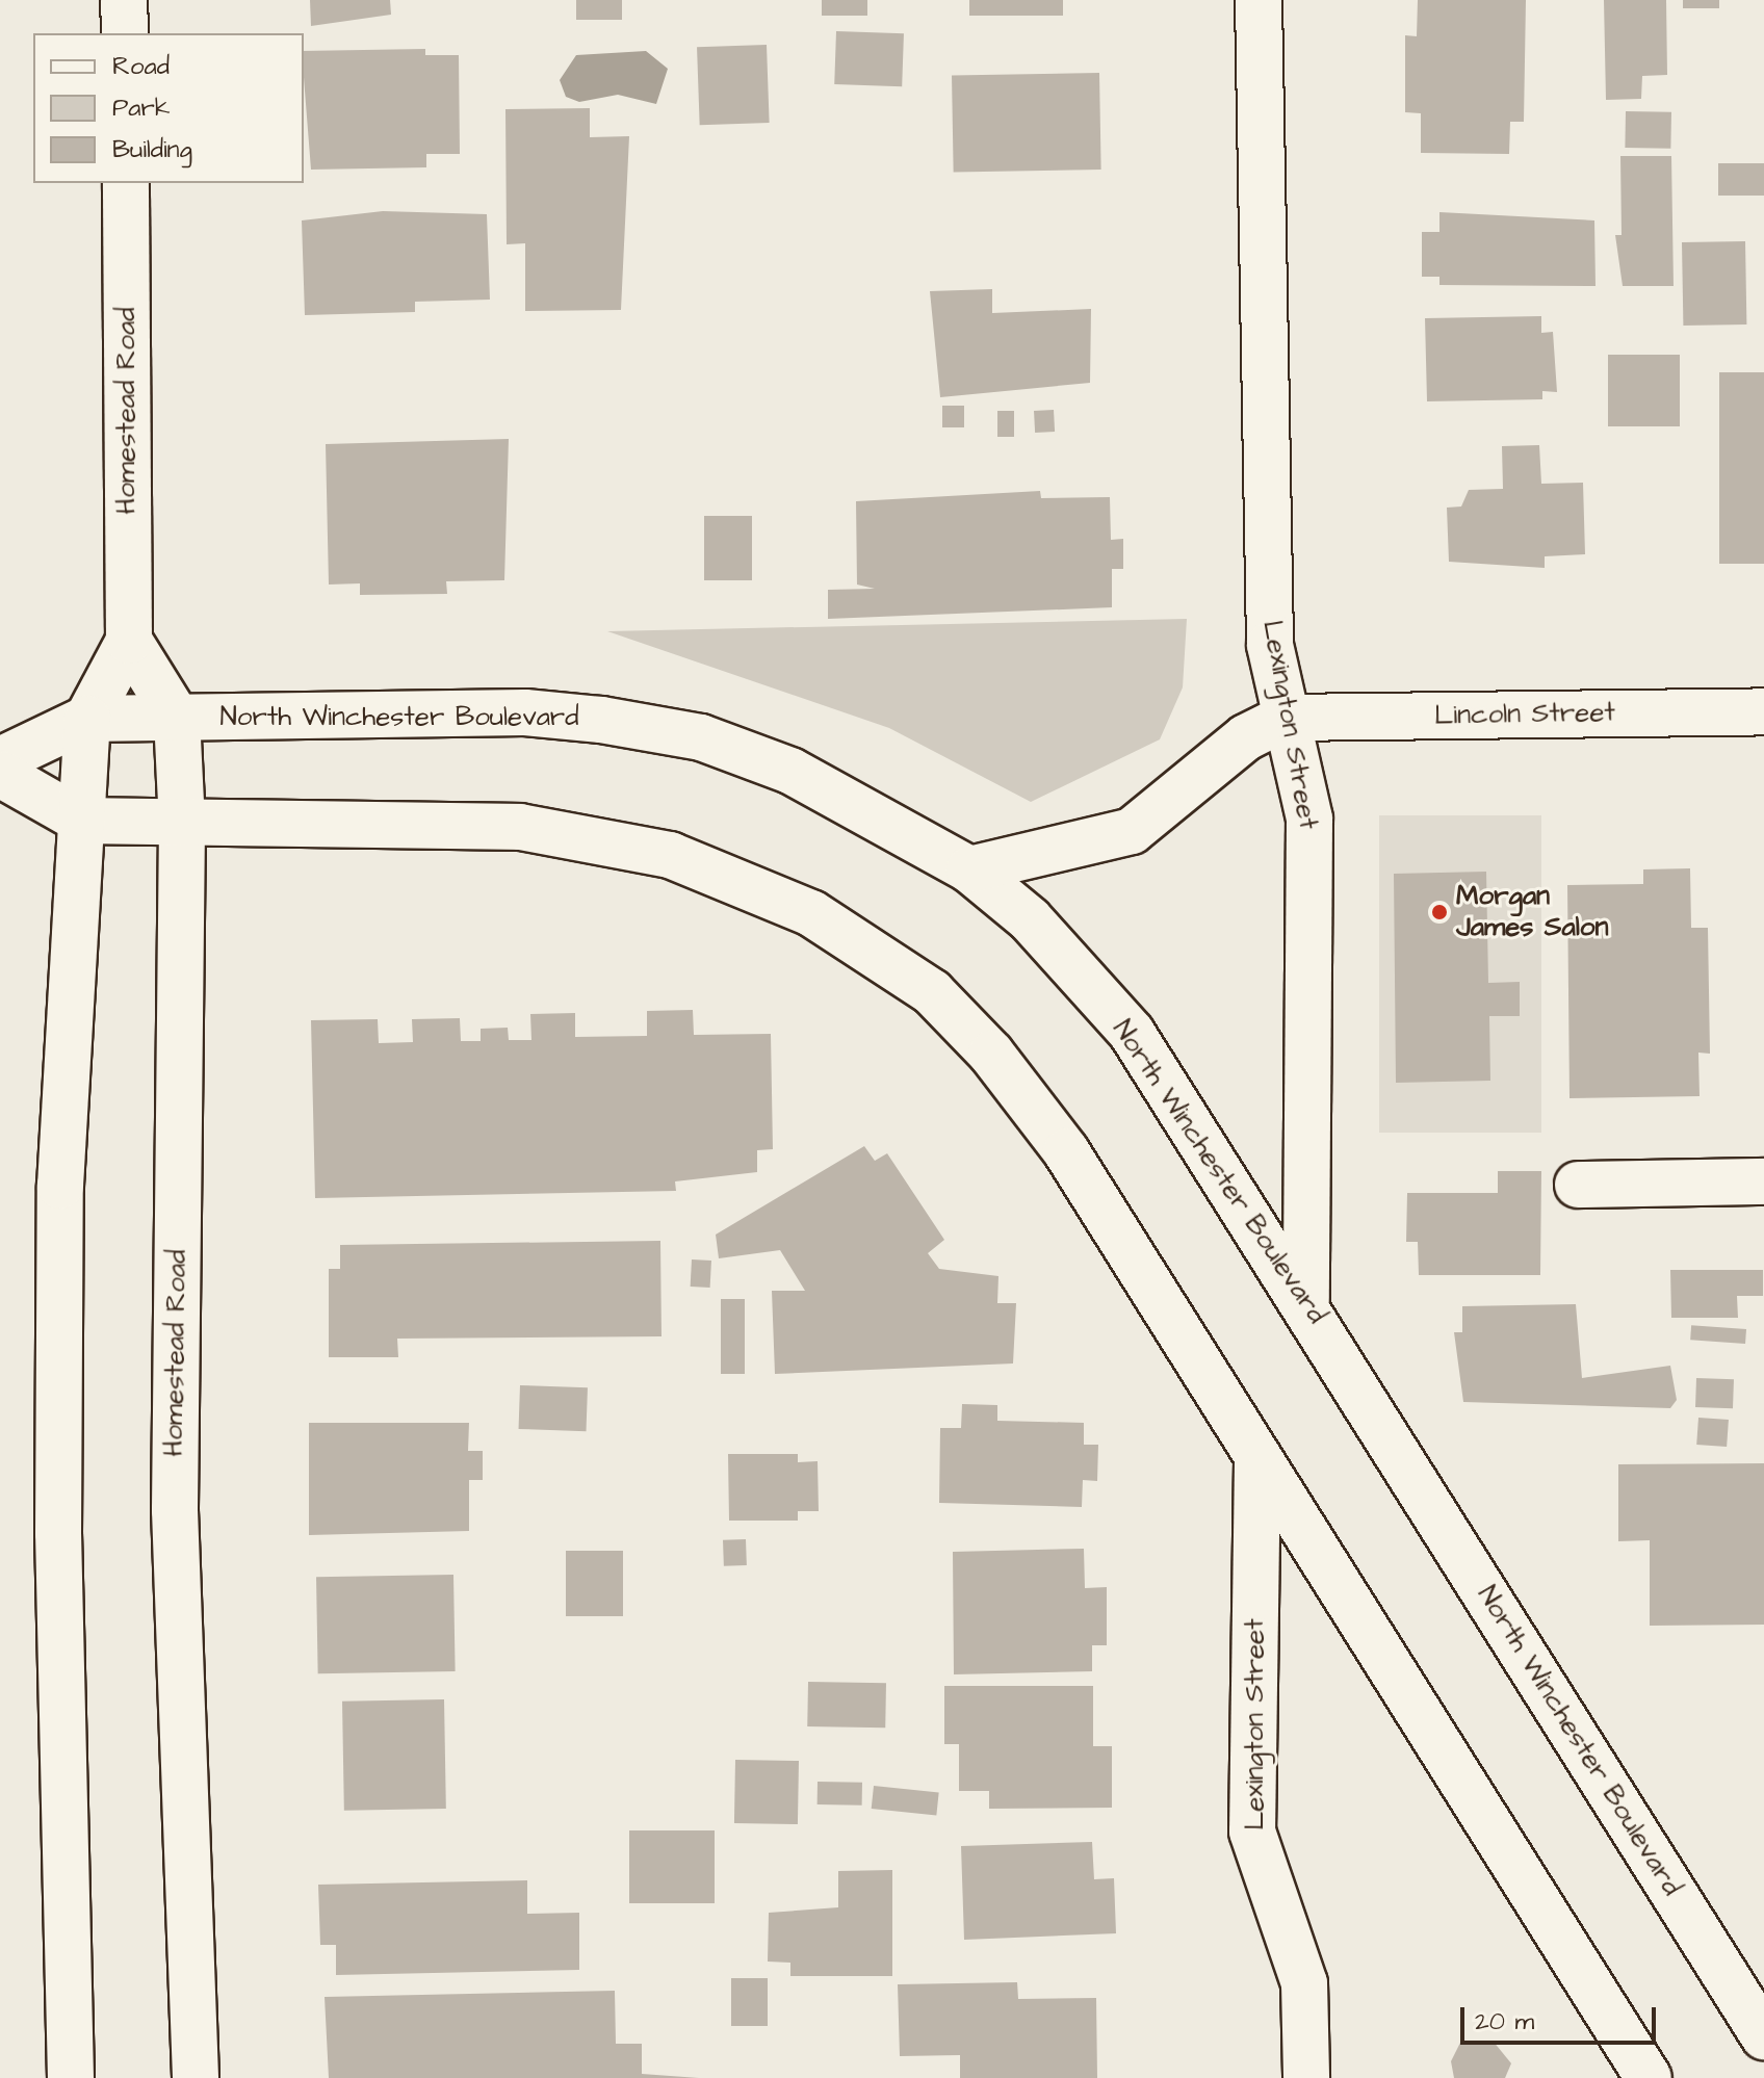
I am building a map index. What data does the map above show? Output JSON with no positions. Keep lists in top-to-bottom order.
{
  "streets": {
    "main road": [
      "Homestead Road",
      "Lincoln Street",
      "North Winchester Boulevard",
      "Lexington Street"
    ]
  },
  "crossings": [
    ["Homestead Road", "North Winchester Boulevard"],
    ["Lincoln Street", "Lexington Street"],
    ["North Winchester Boulevard", "Lexington Street"]
  ],
  "places": ["Morgan James Salon"],
  "legend": ["Road", "Park", "Building"],
  "scale_bar": "20 m"
}
